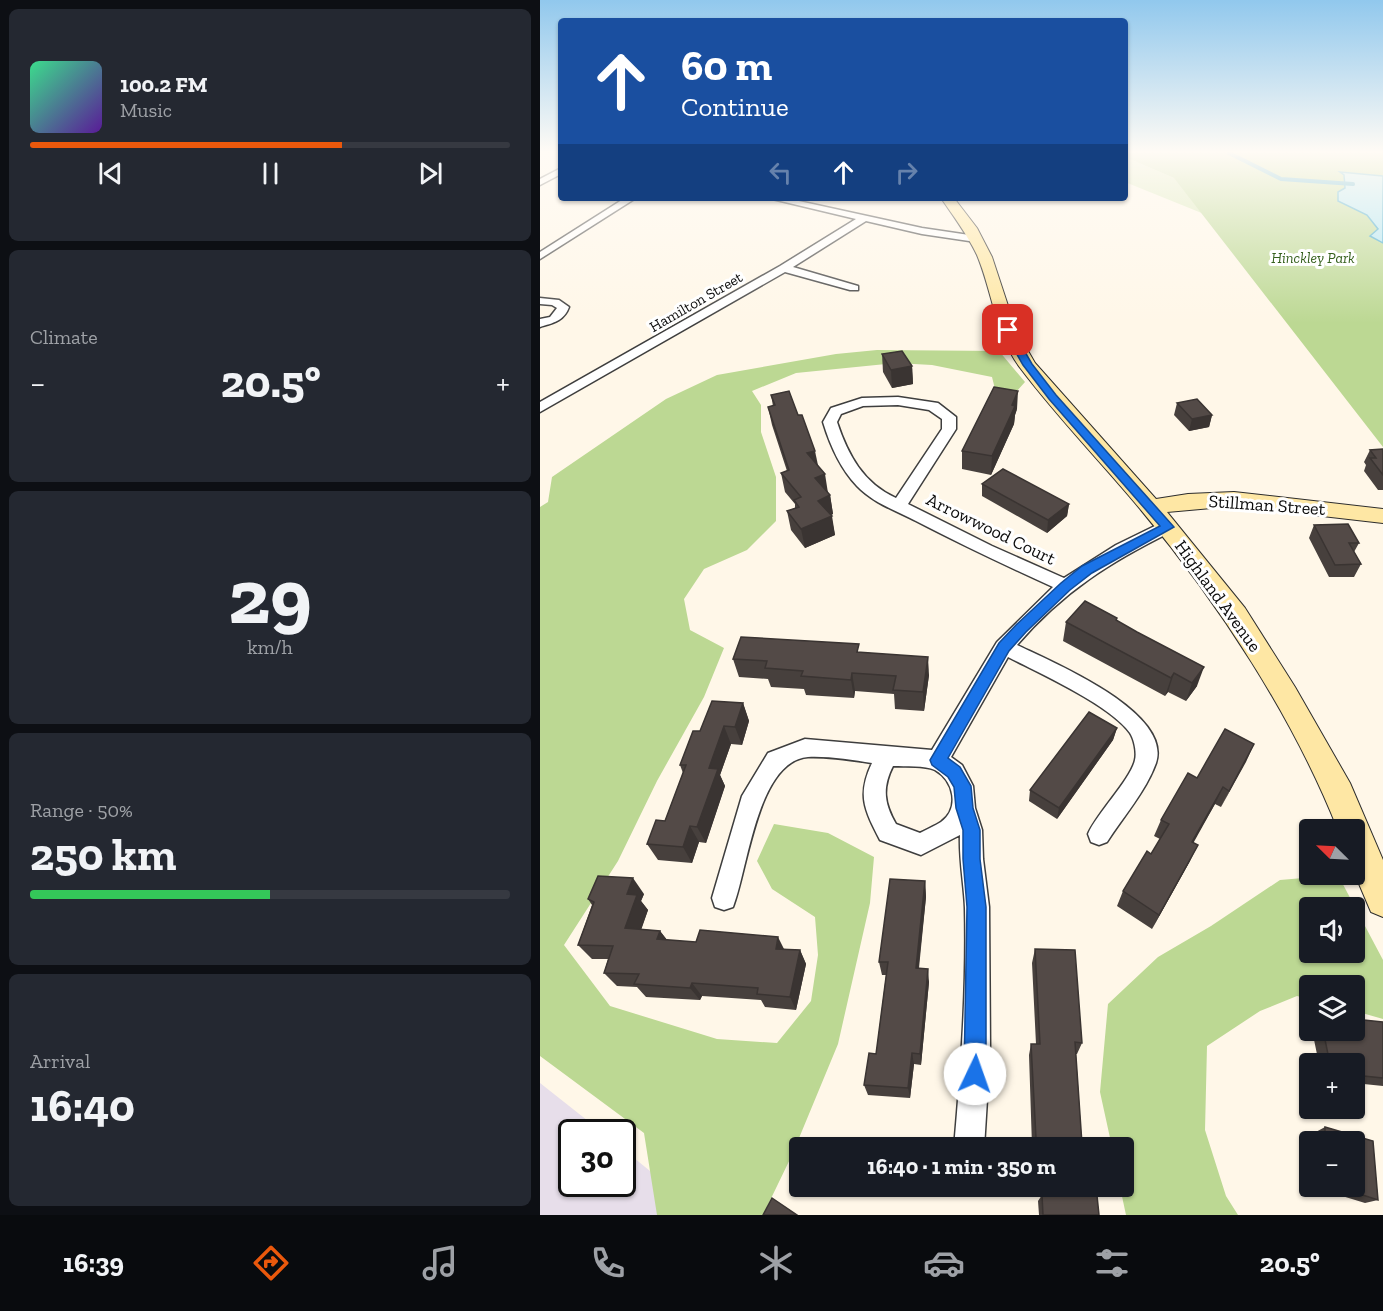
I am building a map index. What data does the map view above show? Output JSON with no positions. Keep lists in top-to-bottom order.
{
  "streets": {
    "street": [
      "Hamilton Street",
      "Stillman Street",
      "Arrowwood Court",
      "Highland Avenue"
    ]
  },
  "crossings": [
    ["Stillman Street", "Highland Avenue"]
  ],
  "parks": ["Hinckley Park"],
  "north": "top left",
  "page": {
    "turn": ["60 m", "Continue"],
    "song": ["100.2 FM", "Music"],
    "tile": [
      "Climate",
      ["29", "km/h"],
      ["Range · 50%", "250 km"],
      ["Arrival", "16:40"]
    ],
    "heat": ["−", "20.5°", "+"],
    "map_buttons": ["+", "−"],
    "limit": "30",
    "trip": "16:40 · 1 min · 350 m",
    "tabs": ["16:39", "20.5°"]
  }
}
